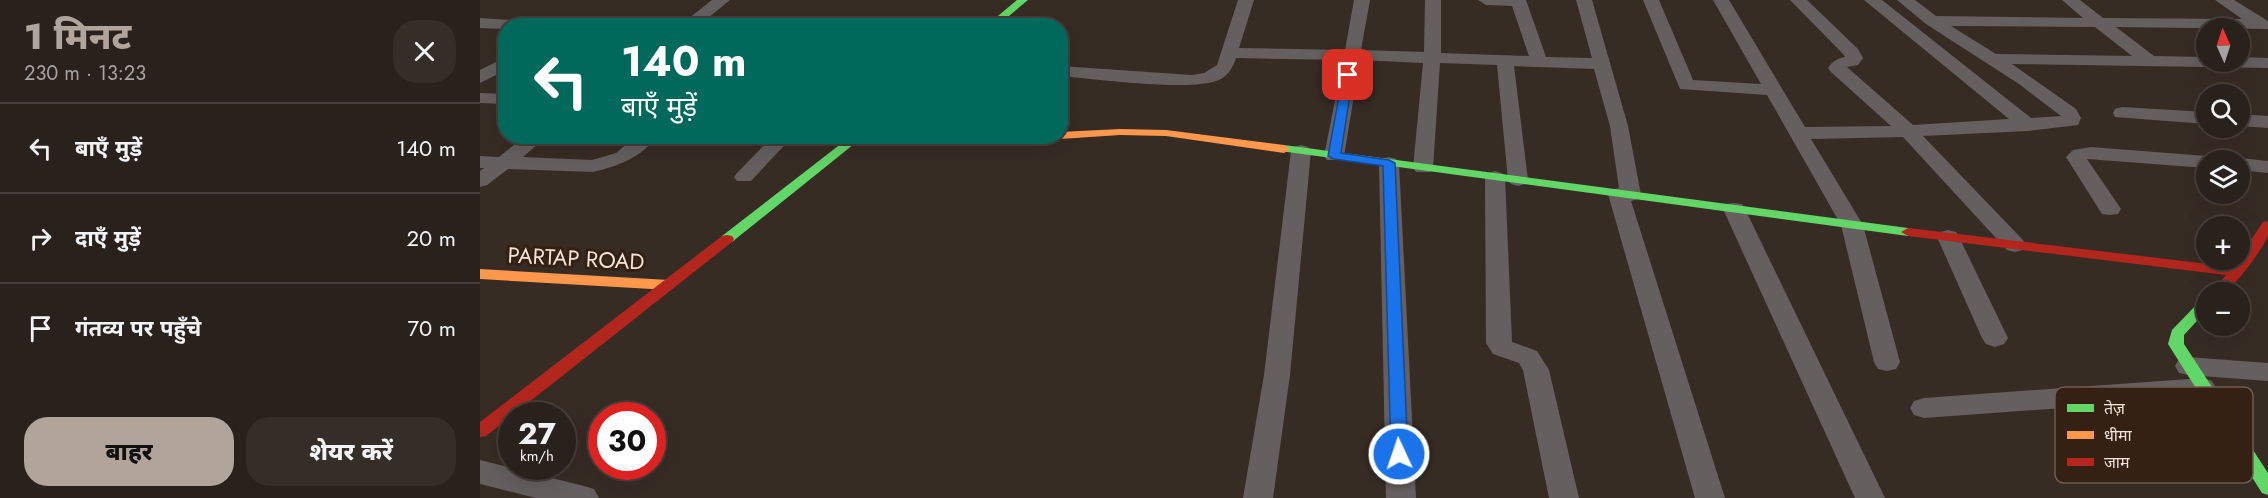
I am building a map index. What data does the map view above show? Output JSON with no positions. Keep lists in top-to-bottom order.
{
  "streets": {
    "street": ["PARTAP ROAD"]
  },
  "legend": ["तेज़", "धीमा", "जाम"],
  "north": "top",
  "page": {
    "heading": ["1 मिनट", "230 m · 13:23"],
    "map_buttons": ["+", "−"],
    "turn": ["140 m", "बाएँ मुड़ें"],
    "list": [
      {
        "name": "बाएँ मुड़ें",
        "value": "140 m"
      },
      {
        "name": "दाएँ मुड़ें",
        "value": "20 m"
      },
      {
        "name": "गंतव्य पर पहुँचे",
        "value": "70 m"
      }
    ],
    "speed": "27 km/h",
    "limit": "30",
    "buttons": ["बाहर", "शेयर करें"]
  }
}
